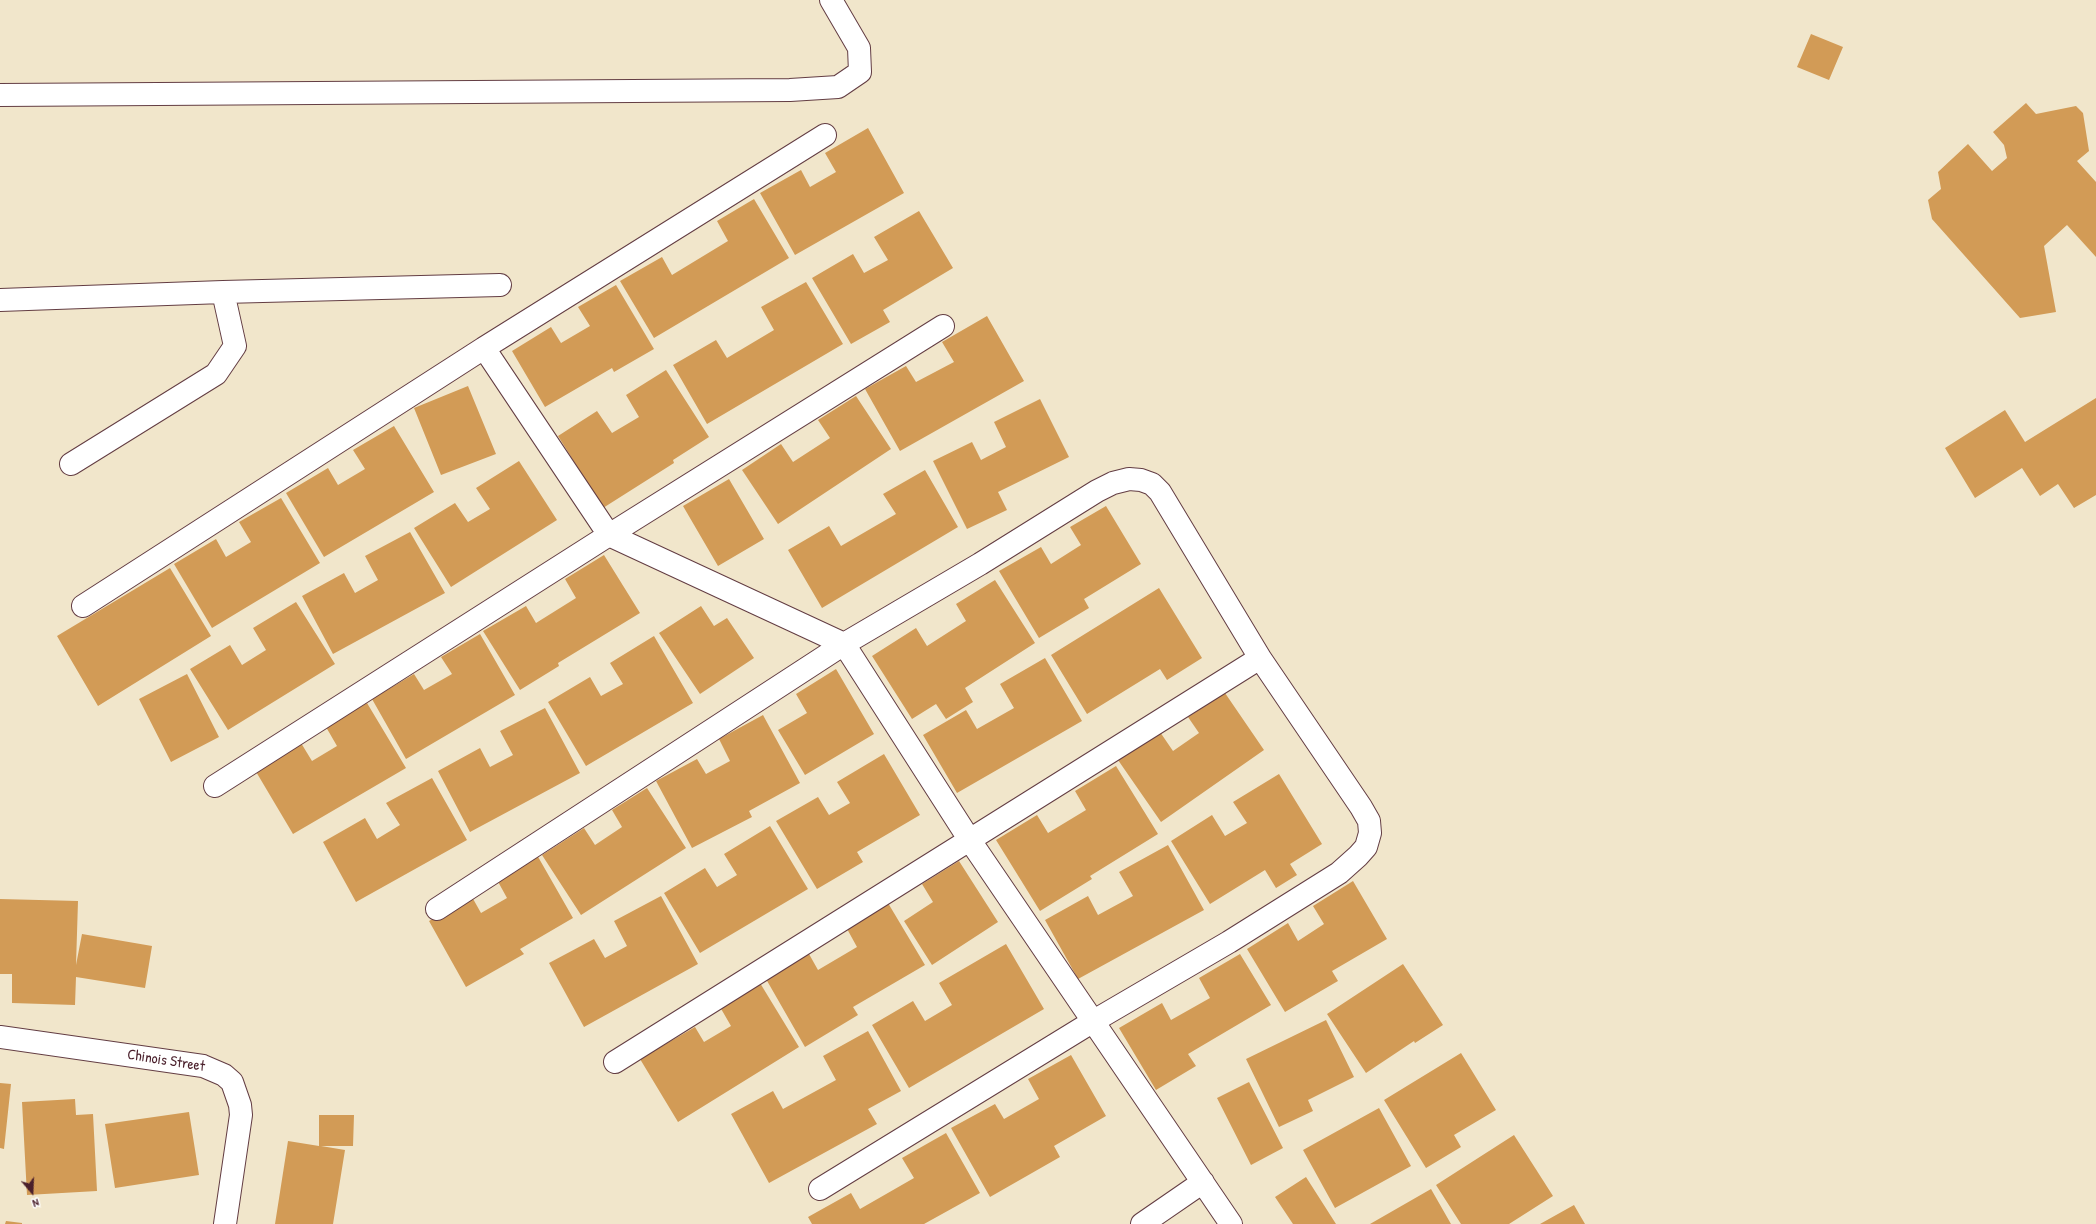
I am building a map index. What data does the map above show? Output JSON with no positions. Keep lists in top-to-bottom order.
{
  "streets": {
    "street": ["Chinois Street"]
  },
  "north": "bottom"
}
